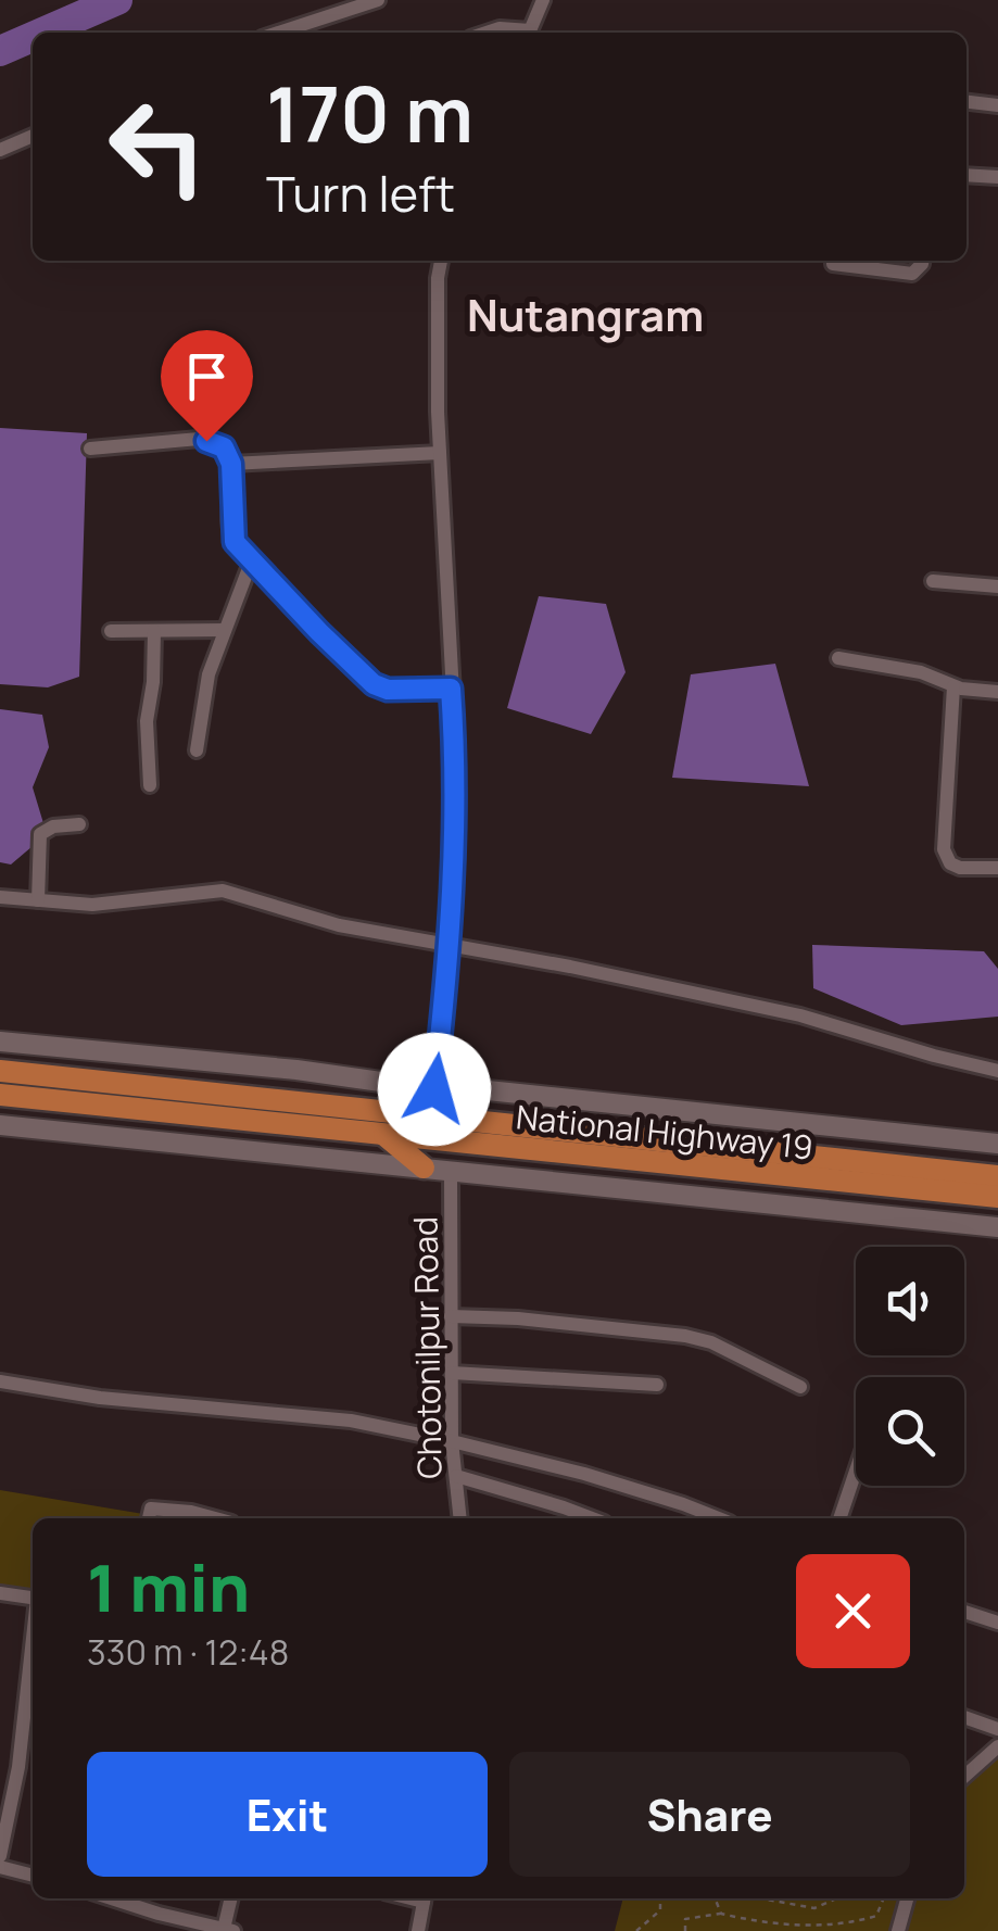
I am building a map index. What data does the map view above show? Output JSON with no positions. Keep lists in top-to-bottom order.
{
  "streets": {
    "highway": ["National Highway 19"],
    "street": ["Chotonilpur Road"]
  },
  "districts": ["Nutangram"],
  "page": {
    "turn": ["170 m", "Turn left"],
    "heading": ["1 min", "330 m · 12:48"],
    "buttons": ["Exit", "Share"]
  }
}
